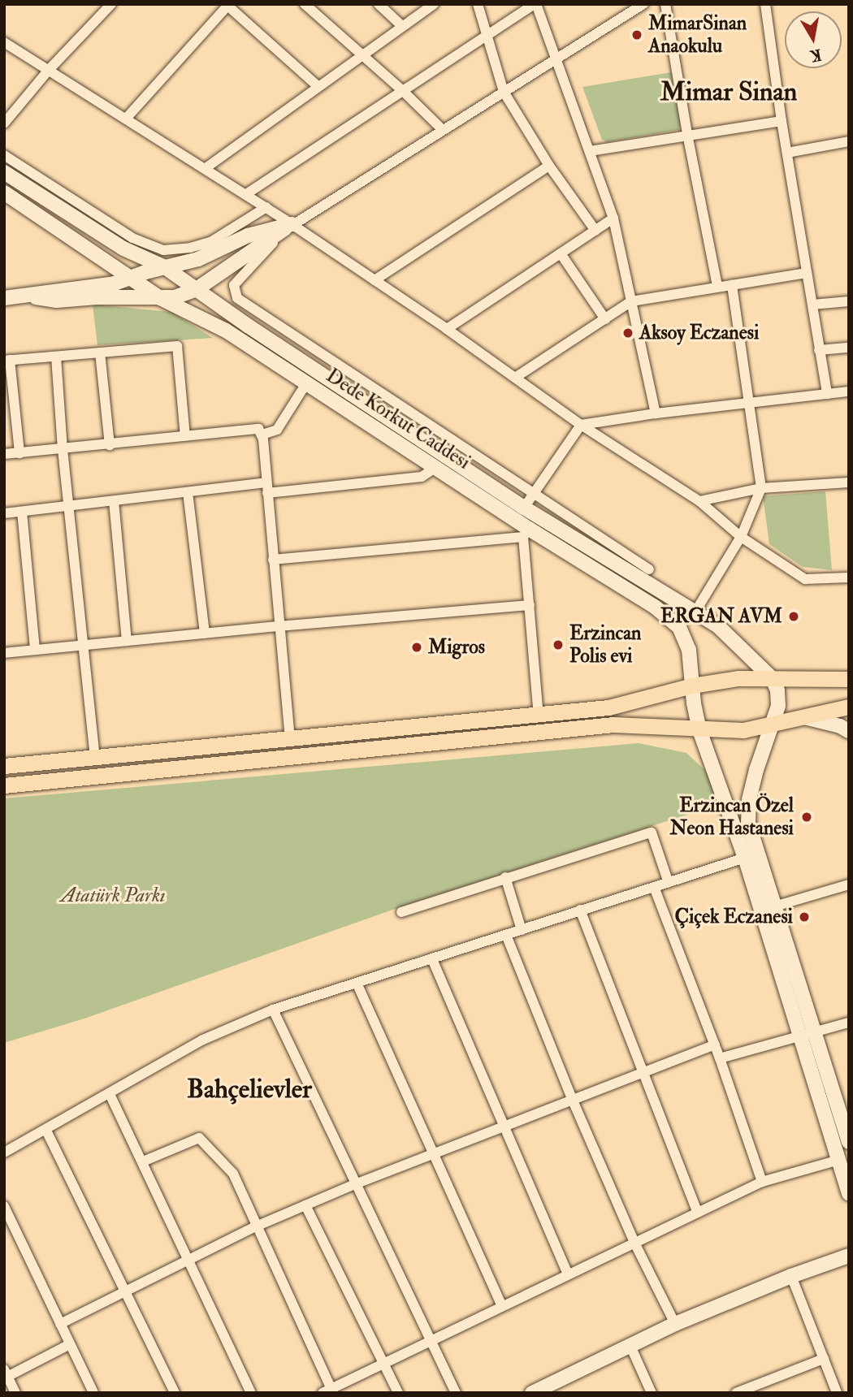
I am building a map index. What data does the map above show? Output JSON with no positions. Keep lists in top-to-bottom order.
{
  "streets": {
    "main road": ["Dede Korkut Caddesi"]
  },
  "districts": ["Mimar Sinan", "Bahçelievler"],
  "parks": ["Atatürk Parkı"],
  "places": [
    "MimarSinan Anaokulu",
    "Aksoy Eczanesi",
    "ERGAN AVM",
    "Erzincan Polis evi",
    "Migros",
    "Erzincan Özel Neon Hastanesi",
    "Çiçek Eczanesi"
  ],
  "north": "bottom"
}
